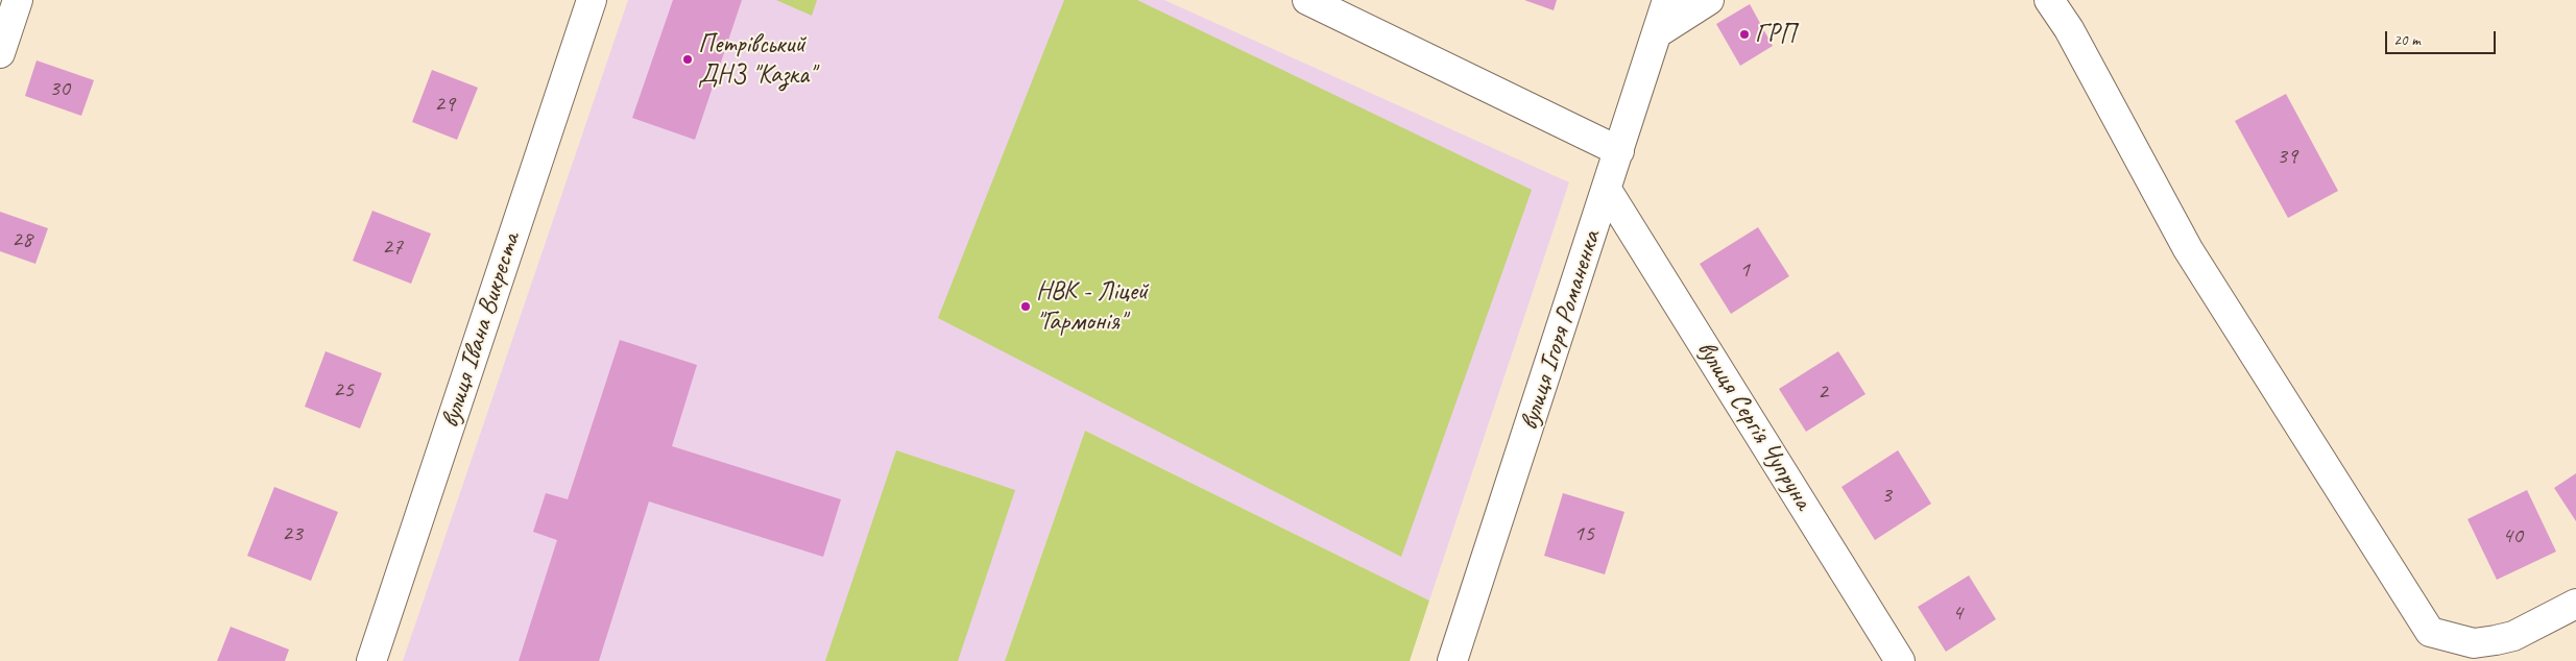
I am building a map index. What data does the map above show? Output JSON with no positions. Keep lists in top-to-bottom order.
{
  "streets": {
    "street": ["вулиця Івана Викреста", "вулиця Ігоря Романенка", "вулиця Сергія Чупруна"]
  },
  "crossings": [
    ["вулиця Ігоря Романенка", "вулиця Сергія Чупруна"]
  ],
  "places": ["ГРП", "Петрівський ДНЗ \"Казка\"", "НВК - Ліцей \"Гармонія\""],
  "house_numbers": [
    "30",
    "29",
    "39",
    "28",
    "27",
    "1",
    "25",
    "2",
    "3",
    "23",
    "15",
    "40",
    "4"
  ],
  "scale_bar": "20 m"
}
